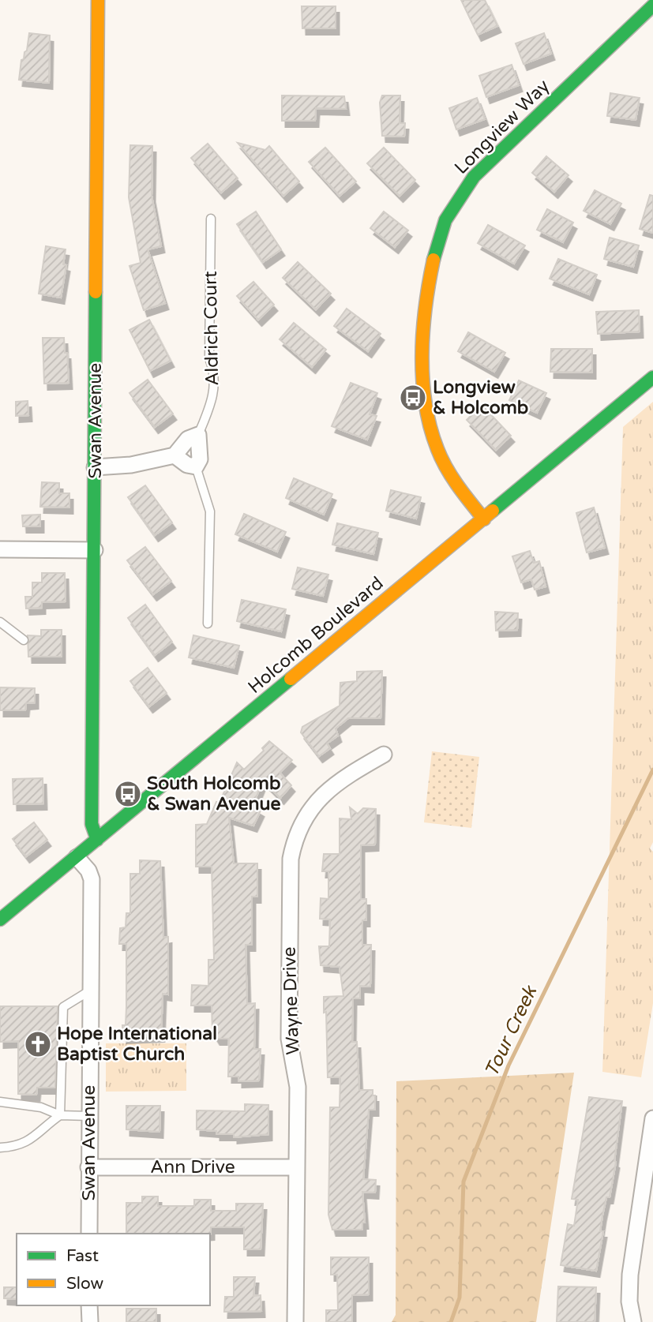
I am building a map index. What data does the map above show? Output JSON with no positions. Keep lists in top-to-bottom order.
{
  "streets": {
    "street": [
      "Longview Way",
      "Aldrich Court",
      "Swan Avenue",
      "Holcomb Boulevard",
      "Wayne Drive",
      "Ann Drive"
    ]
  },
  "crossings": [
    ["Longview Way", "Holcomb Boulevard"],
    ["Swan Avenue", "Holcomb Boulevard"],
    ["Swan Avenue", "Ann Drive"],
    ["Wayne Drive", "Ann Drive"]
  ],
  "water": ["Tour Creek"],
  "places": {
    "bus stop": ["Longview & Holcomb", "South Holcomb & Swan Avenue"],
    "church": ["Hope International Baptist Church"]
  },
  "legend": ["Fast", "Slow"]
}
